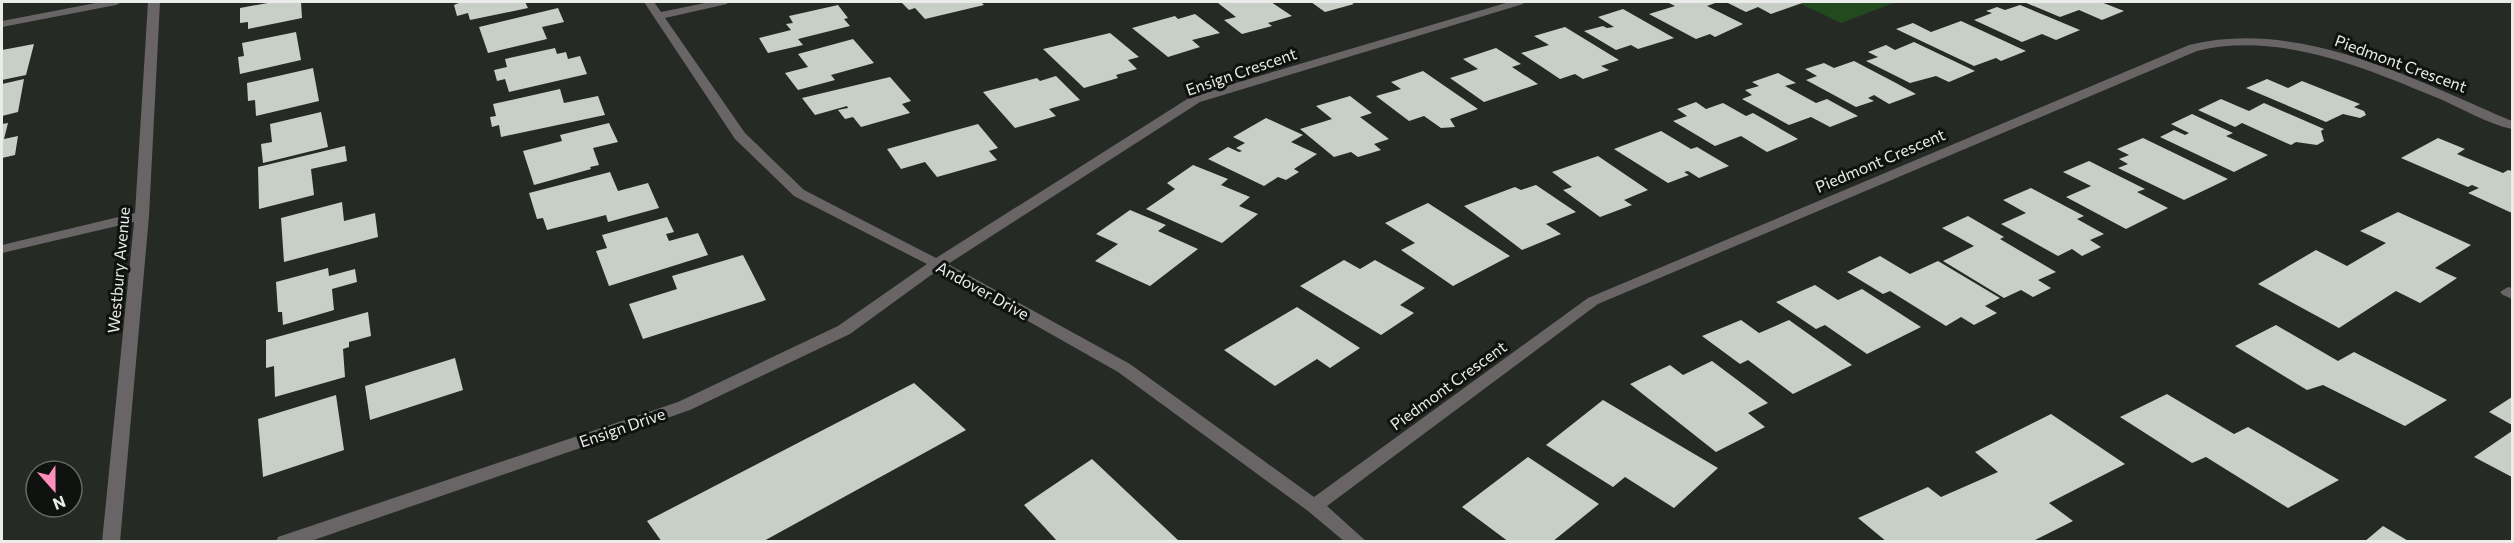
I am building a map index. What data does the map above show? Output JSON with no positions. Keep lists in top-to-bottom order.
{
  "streets": {
    "street": [
      "Piedmont Crescent",
      "Ensign Crescent",
      "Westbury Avenue",
      "Andover Drive",
      "Ensign Drive"
    ]
  },
  "crossings": [
    ["Piedmont Crescent", "Andover Drive"],
    ["Ensign Crescent", "Andover Drive"],
    ["Ensign Crescent", "Ensign Drive"],
    ["Andover Drive", "Ensign Drive"]
  ],
  "north": "bottom"
}
